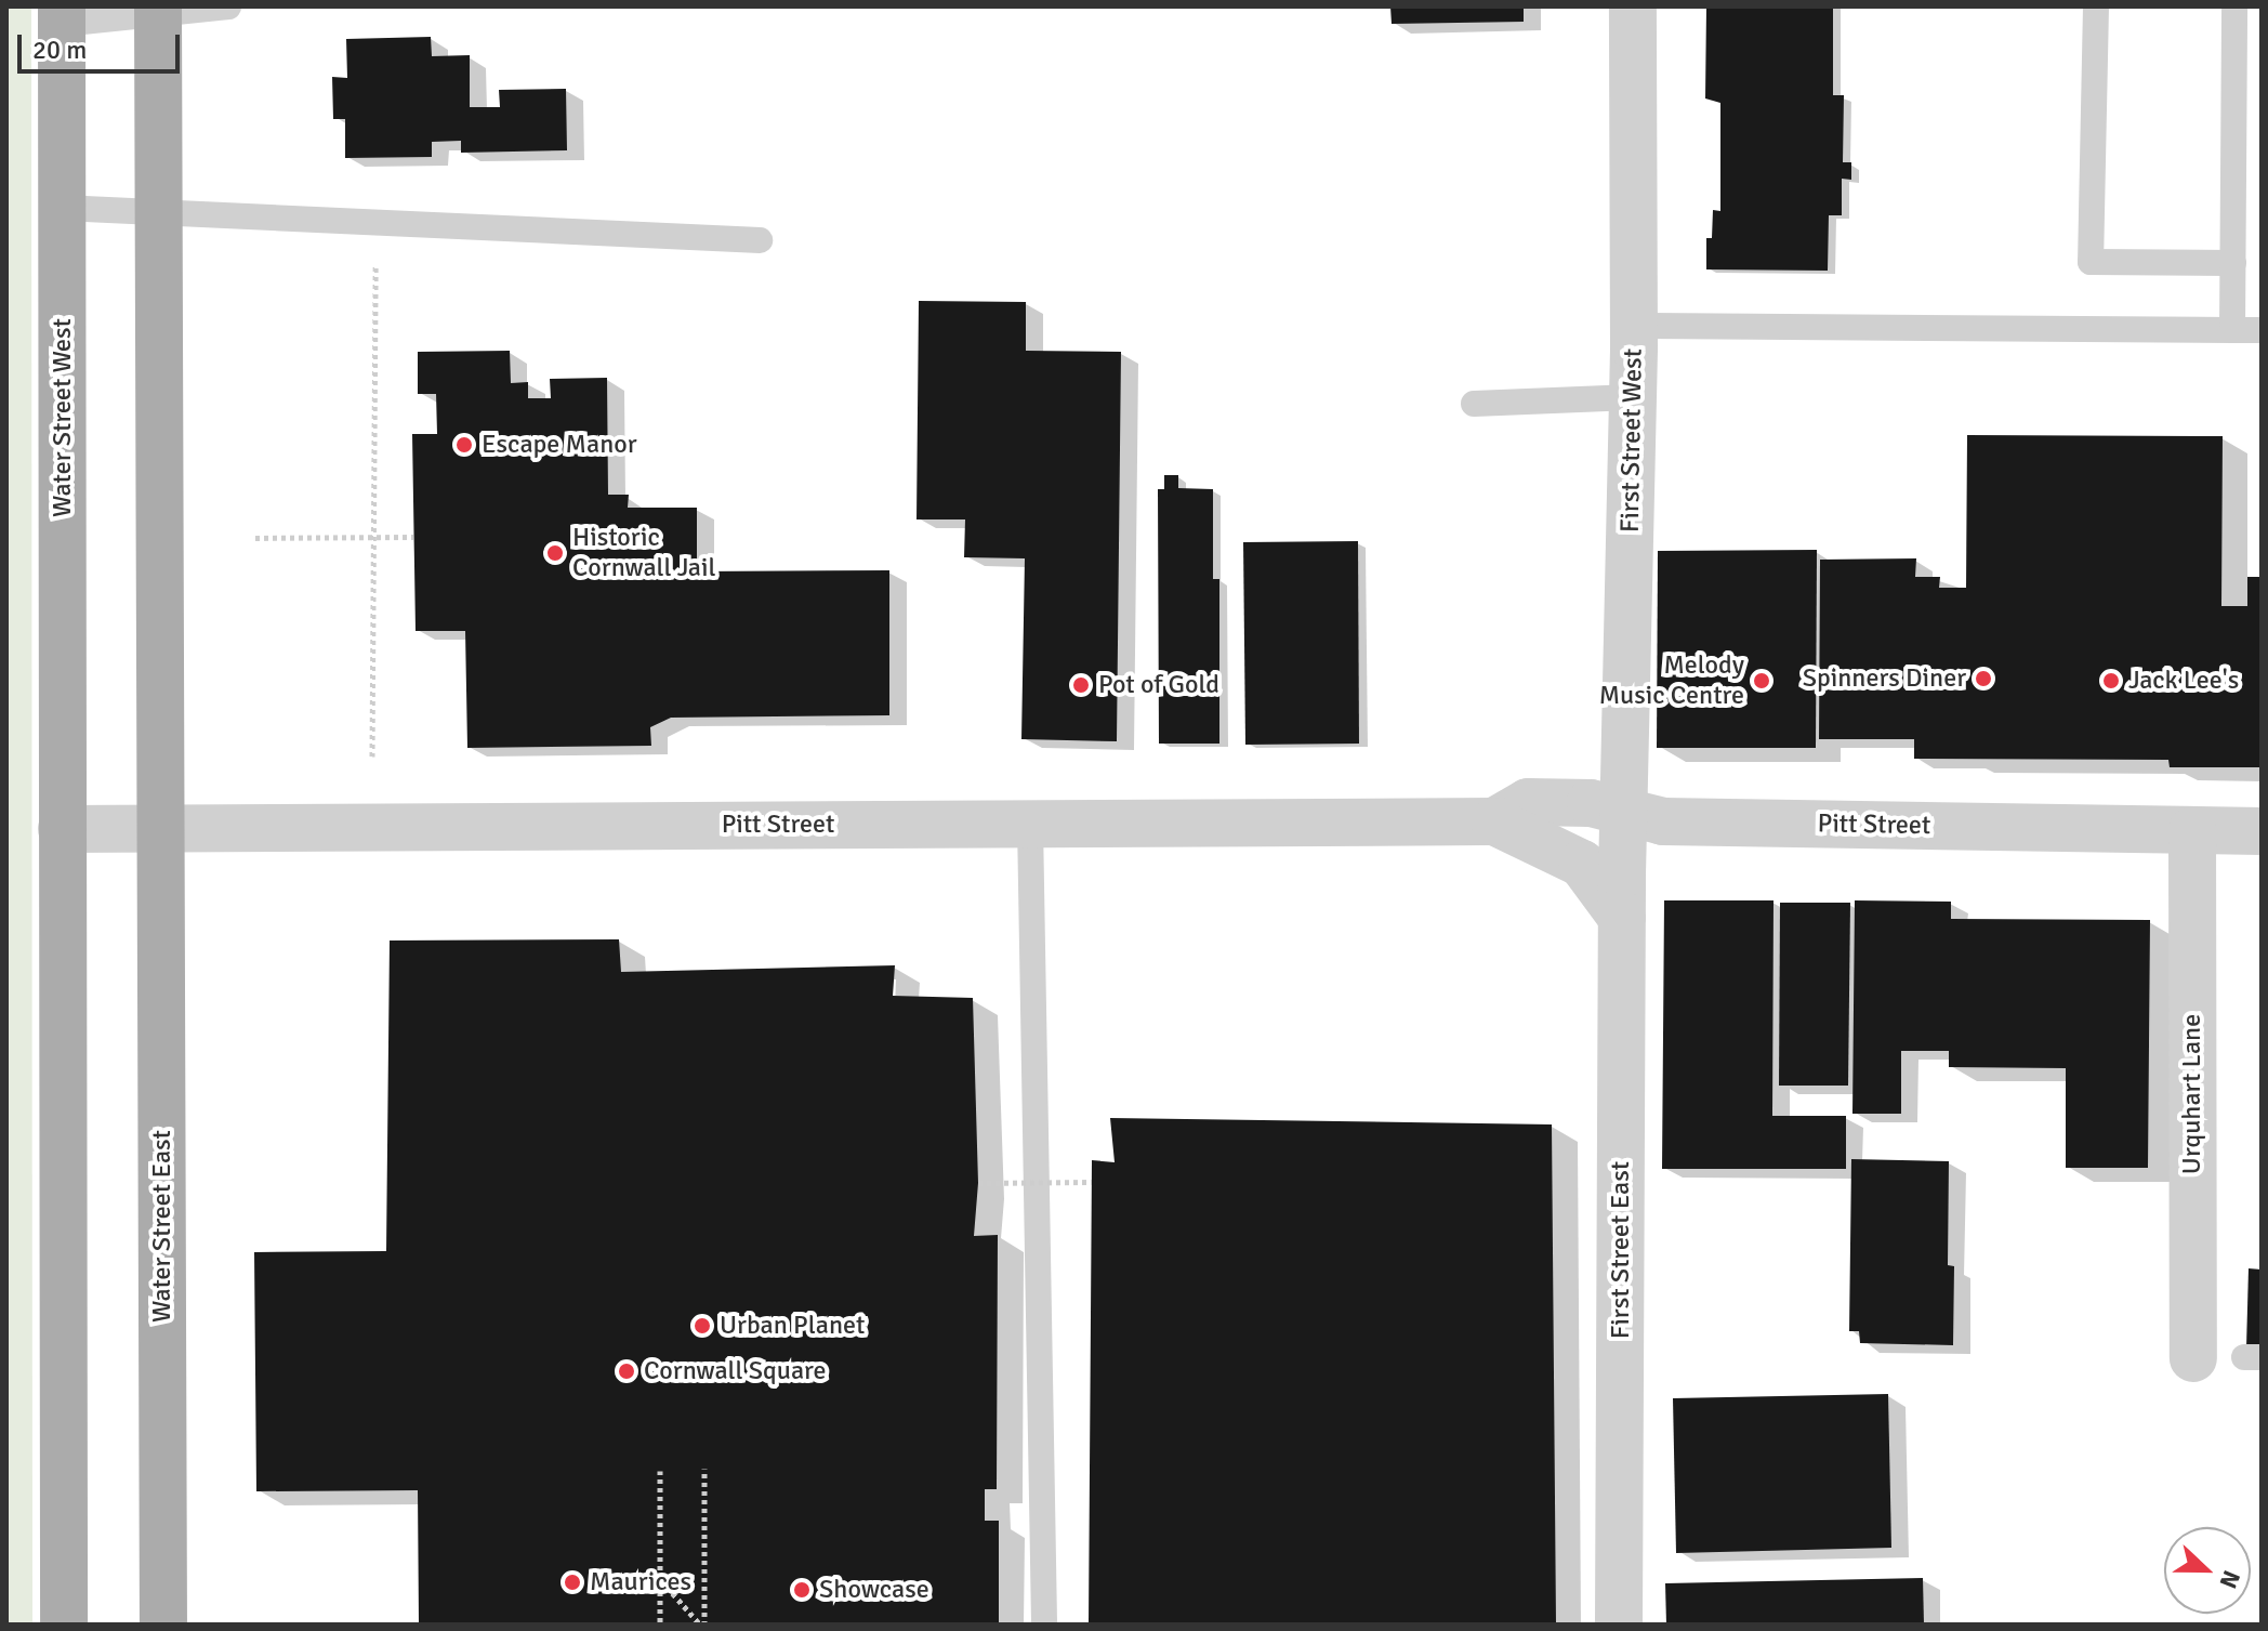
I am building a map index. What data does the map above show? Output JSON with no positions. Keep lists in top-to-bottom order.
{
  "streets": {
    "main road": ["Water Street West", "Water Street East"],
    "street": [
      "First Street West",
      "Pitt Street",
      "Urquhart Lane",
      "First Street East"
    ]
  },
  "crossings": [
    ["Water Street West", "Pitt Street"],
    ["First Street West", "Pitt Street"],
    ["First Street West", "First Street East"],
    ["Pitt Street", "Urquhart Lane"],
    ["Pitt Street", "Water Street East"],
    ["Pitt Street", "First Street East"]
  ],
  "places": [
    "Escape Manor",
    "Historic Cornwall Jail",
    "Spinners Diner",
    "Melody Music Centre",
    "Jack Lee's",
    "Pot of Gold",
    "Urban Planet",
    "Cornwall Square",
    "Maurices",
    "Showcase"
  ],
  "scale_bar": "20 m",
  "north": "right"
}
